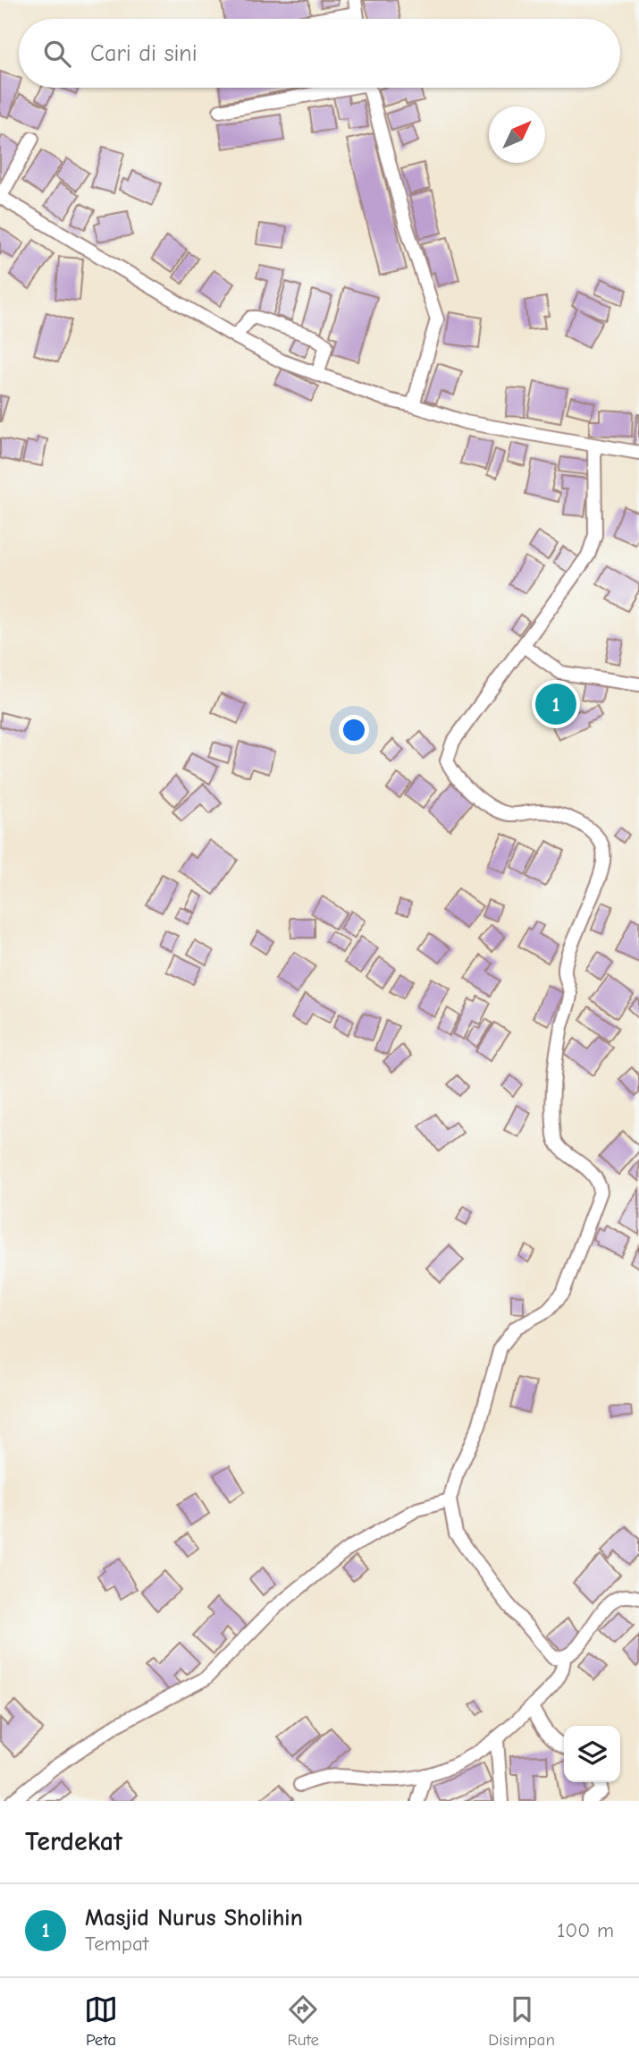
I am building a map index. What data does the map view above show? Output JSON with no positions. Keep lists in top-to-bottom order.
{
  "north": "top right",
  "page": {
    "search": "Cari di sini",
    "pins": "1",
    "heading": "Terdekat",
    "list": [
      {
        "mark": "1",
        "name": "Masjid Nurus Sholihin",
        "note": "Tempat",
        "value": "100 m"
      }
    ],
    "nav": ["Peta", "Rute", "Disimpan"]
  }
}
